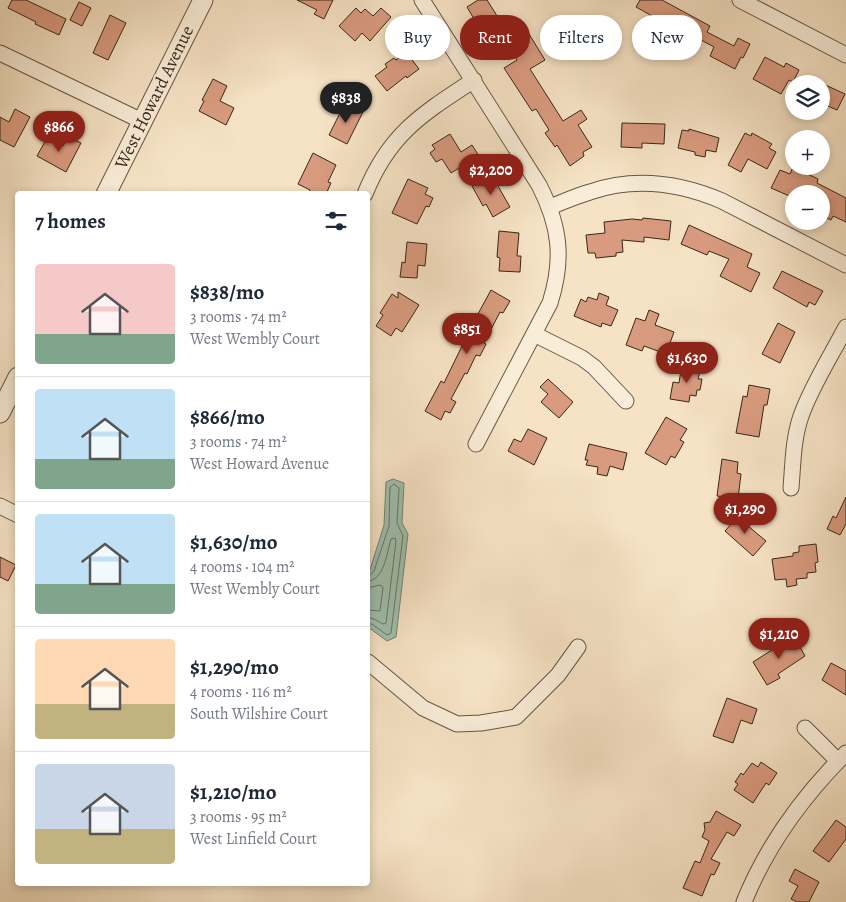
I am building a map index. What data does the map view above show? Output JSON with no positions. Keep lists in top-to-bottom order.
{
  "streets": {
    "street": ["West Howard Avenue"]
  },
  "page": {
    "chip": [
      "Buy",
      "Rent",
      "Filters",
      "New"
    ],
    "map_buttons": ["+", "−"],
    "price": [
      "$838",
      "$866",
      "$2,200",
      "$851",
      "$1,630",
      "$1,290",
      "$1,210"
    ],
    "heading": "7 homes",
    "list": [
      {
        "name": "$838/mo",
        "note": "3 rooms · 74 m² · West Wembly Court"
      },
      {
        "name": "$866/mo",
        "note": "3 rooms · 74 m² · West Howard Avenue"
      },
      {
        "name": "$1,630/mo",
        "note": "4 rooms · 104 m² · West Wembly Court"
      },
      {
        "name": "$1,290/mo",
        "note": "4 rooms · 116 m² · South Wilshire Court"
      },
      {
        "name": "$1,210/mo",
        "note": "3 rooms · 95 m² · West Linfield Court"
      }
    ]
  }
}
